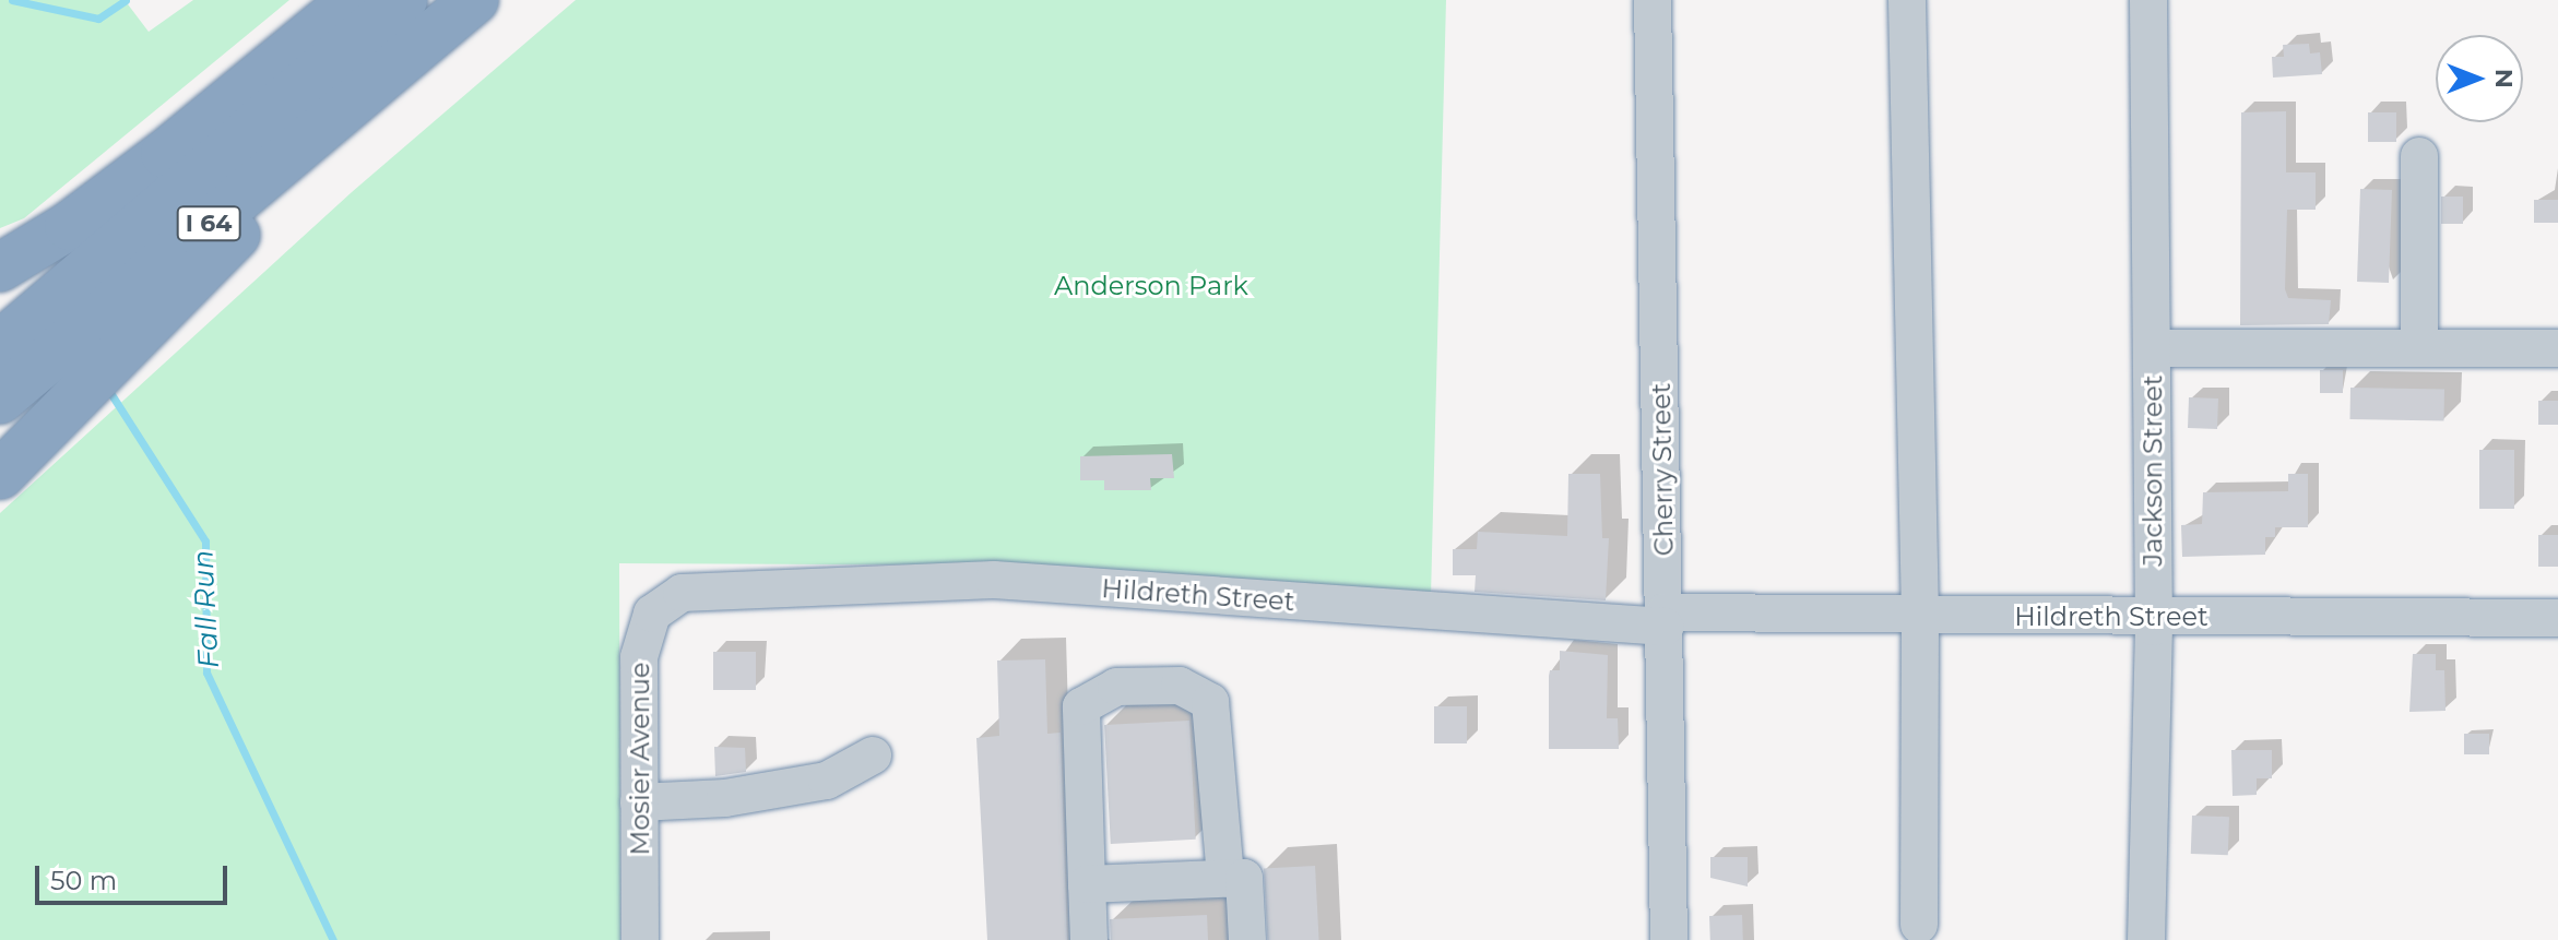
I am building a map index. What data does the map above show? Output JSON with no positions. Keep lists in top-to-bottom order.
{
  "streets": {
    "highway": ["I 64"],
    "street": [
      "Cherry Street",
      "Jackson Street",
      "Hildreth Street",
      "Mosier Avenue"
    ]
  },
  "crossings": [
    ["Cherry Street", "Hildreth Street"],
    ["Jackson Street", "Hildreth Street"],
    ["Hildreth Street", "Mosier Avenue"]
  ],
  "water": ["Fall Run"],
  "parks": ["Anderson Park"],
  "scale_bar": "50 m",
  "north": "right"
}
